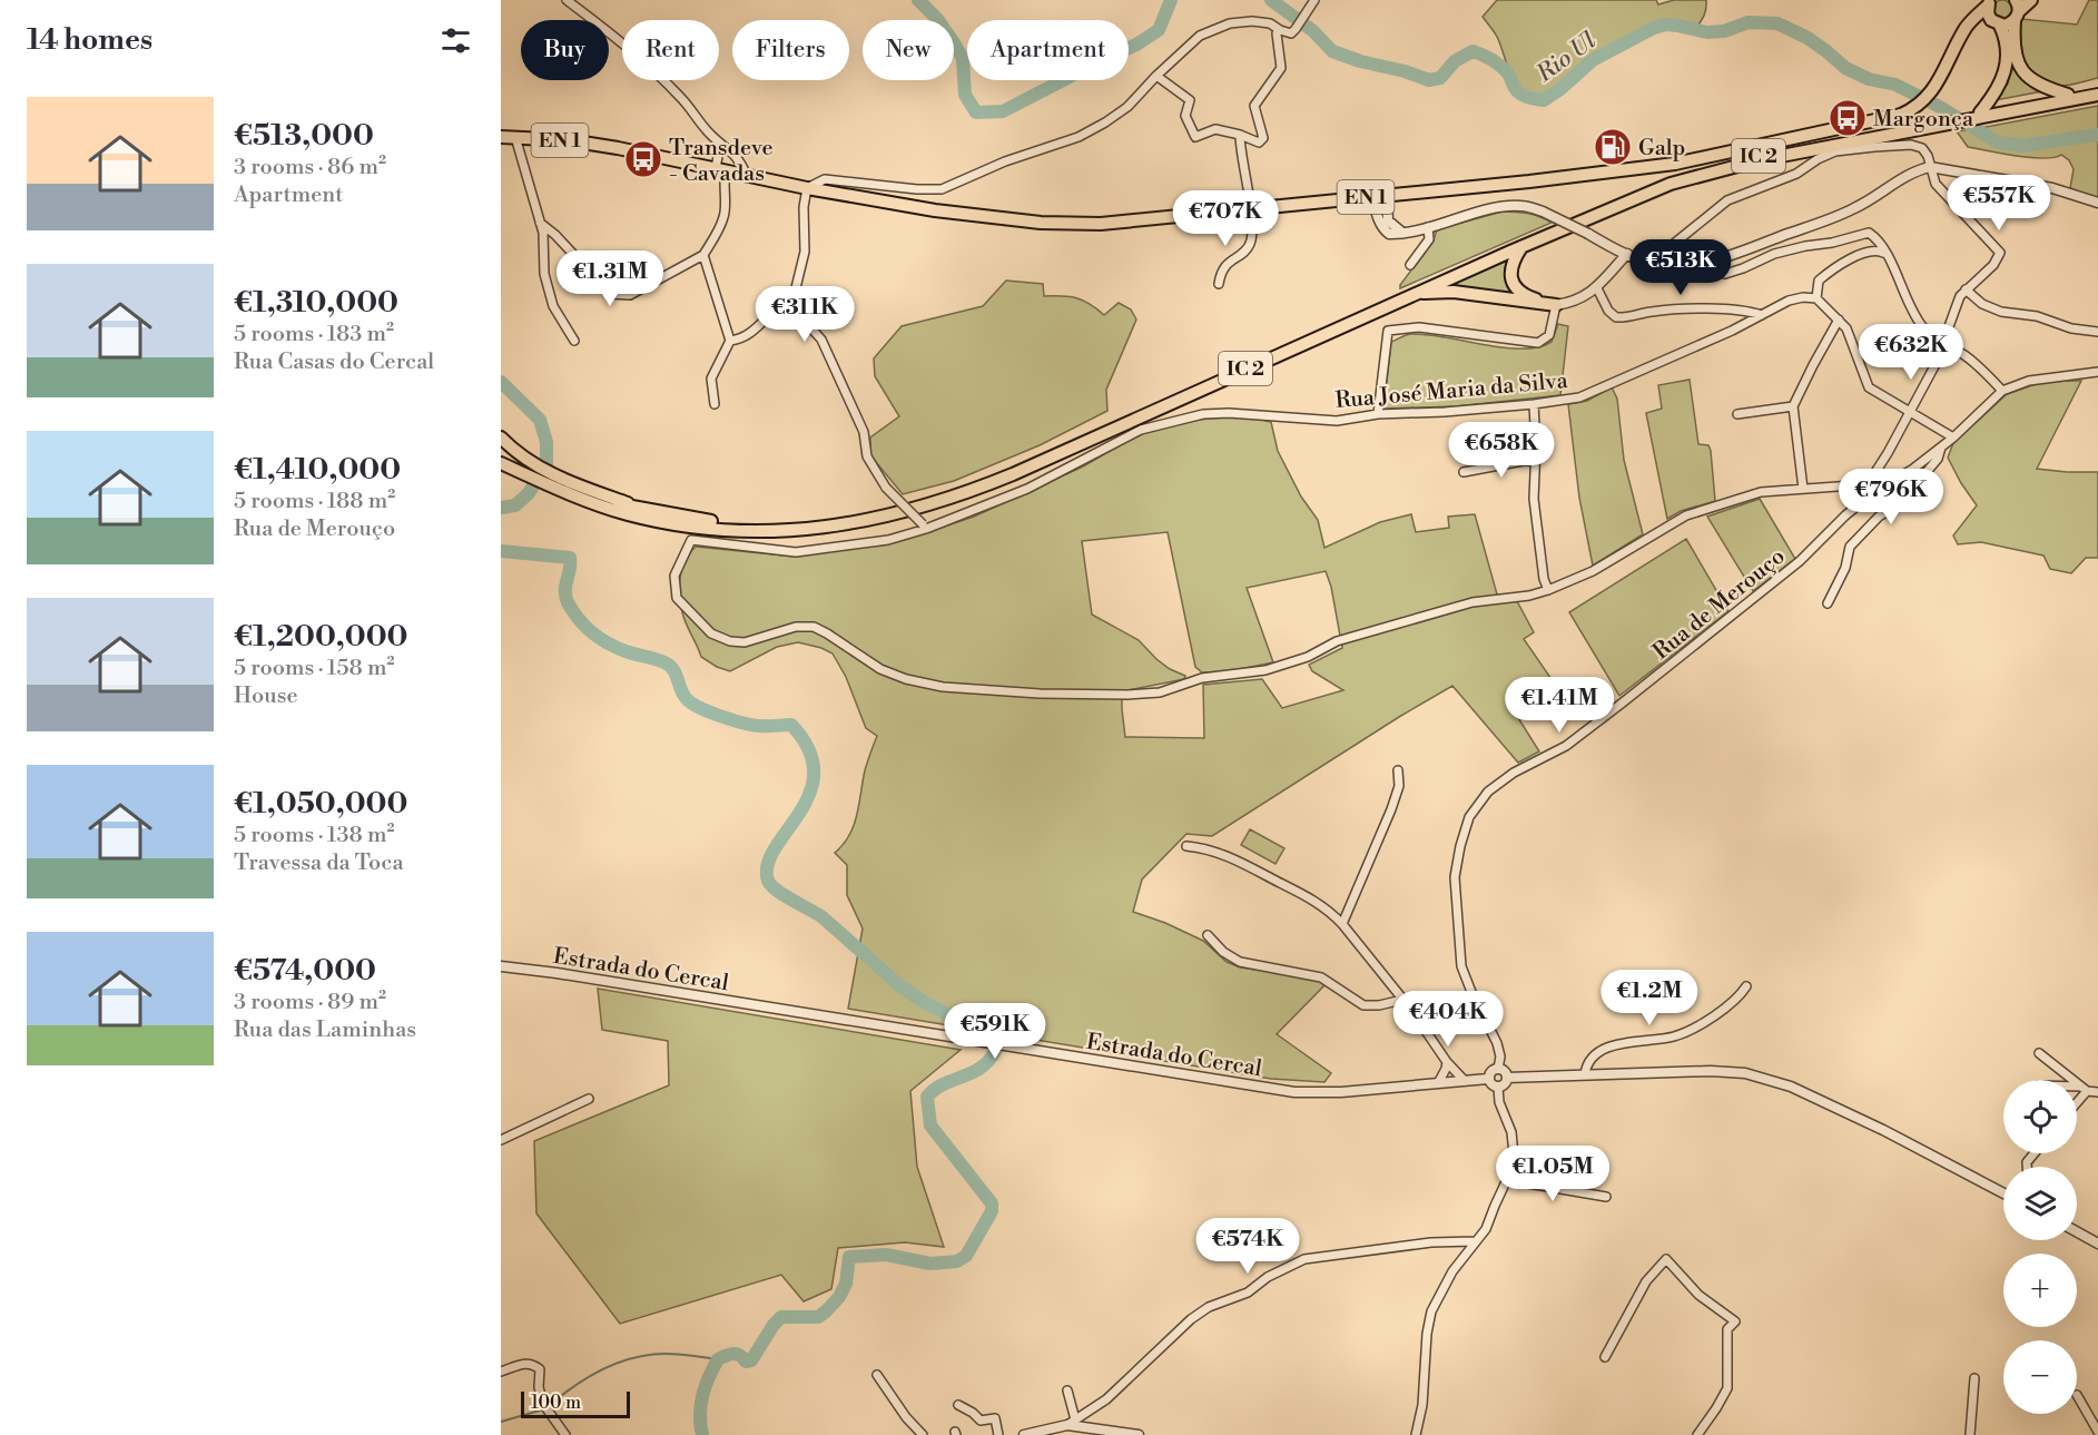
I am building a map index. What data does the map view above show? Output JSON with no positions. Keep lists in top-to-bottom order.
{
  "streets": {
    "main road": ["EN 1", "IC 2"],
    "street": ["Rua José Maria da Silva", "Rua de Merouço", "Estrada do Cercal"]
  },
  "crossings": [
    ["Rua de Merouço", "Estrada do Cercal"]
  ],
  "water": ["Rio Ul"],
  "places": {
    "bus stop": ["Margonça", "Transdeve - Cavadas"],
    "fuel station": ["Galp"]
  },
  "scale_bar": "100 m",
  "page": {
    "heading": "14 homes",
    "chip": [
      "Buy",
      "Rent",
      "Filters",
      "New",
      "Apartment"
    ],
    "list": [
      {
        "name": "€513,000",
        "note": "3 rooms · 86 m² · Apartment"
      },
      {
        "name": "€1,310,000",
        "note": "5 rooms · 183 m² · Rua Casas do Cercal"
      },
      {
        "name": "€1,410,000",
        "note": "5 rooms · 188 m² · Rua de Merouço"
      },
      {
        "name": "€1,200,000",
        "note": "5 rooms · 158 m² · House"
      },
      {
        "name": "€1,050,000",
        "note": "5 rooms · 138 m² · Travessa da Toca"
      },
      {
        "name": "€574,000",
        "note": "3 rooms · 89 m² · Rua das Laminhas"
      }
    ],
    "price": [
      "€557K",
      "€707K",
      "€513K",
      "€1.31M",
      "€311K",
      "€632K",
      "€658K",
      "€796K",
      "€1.41M",
      "€1.2M",
      "€404K",
      "€591K",
      "€1.05M",
      "€574K"
    ],
    "map_buttons": ["+", "−"],
    "scale": "100 m"
  }
}
